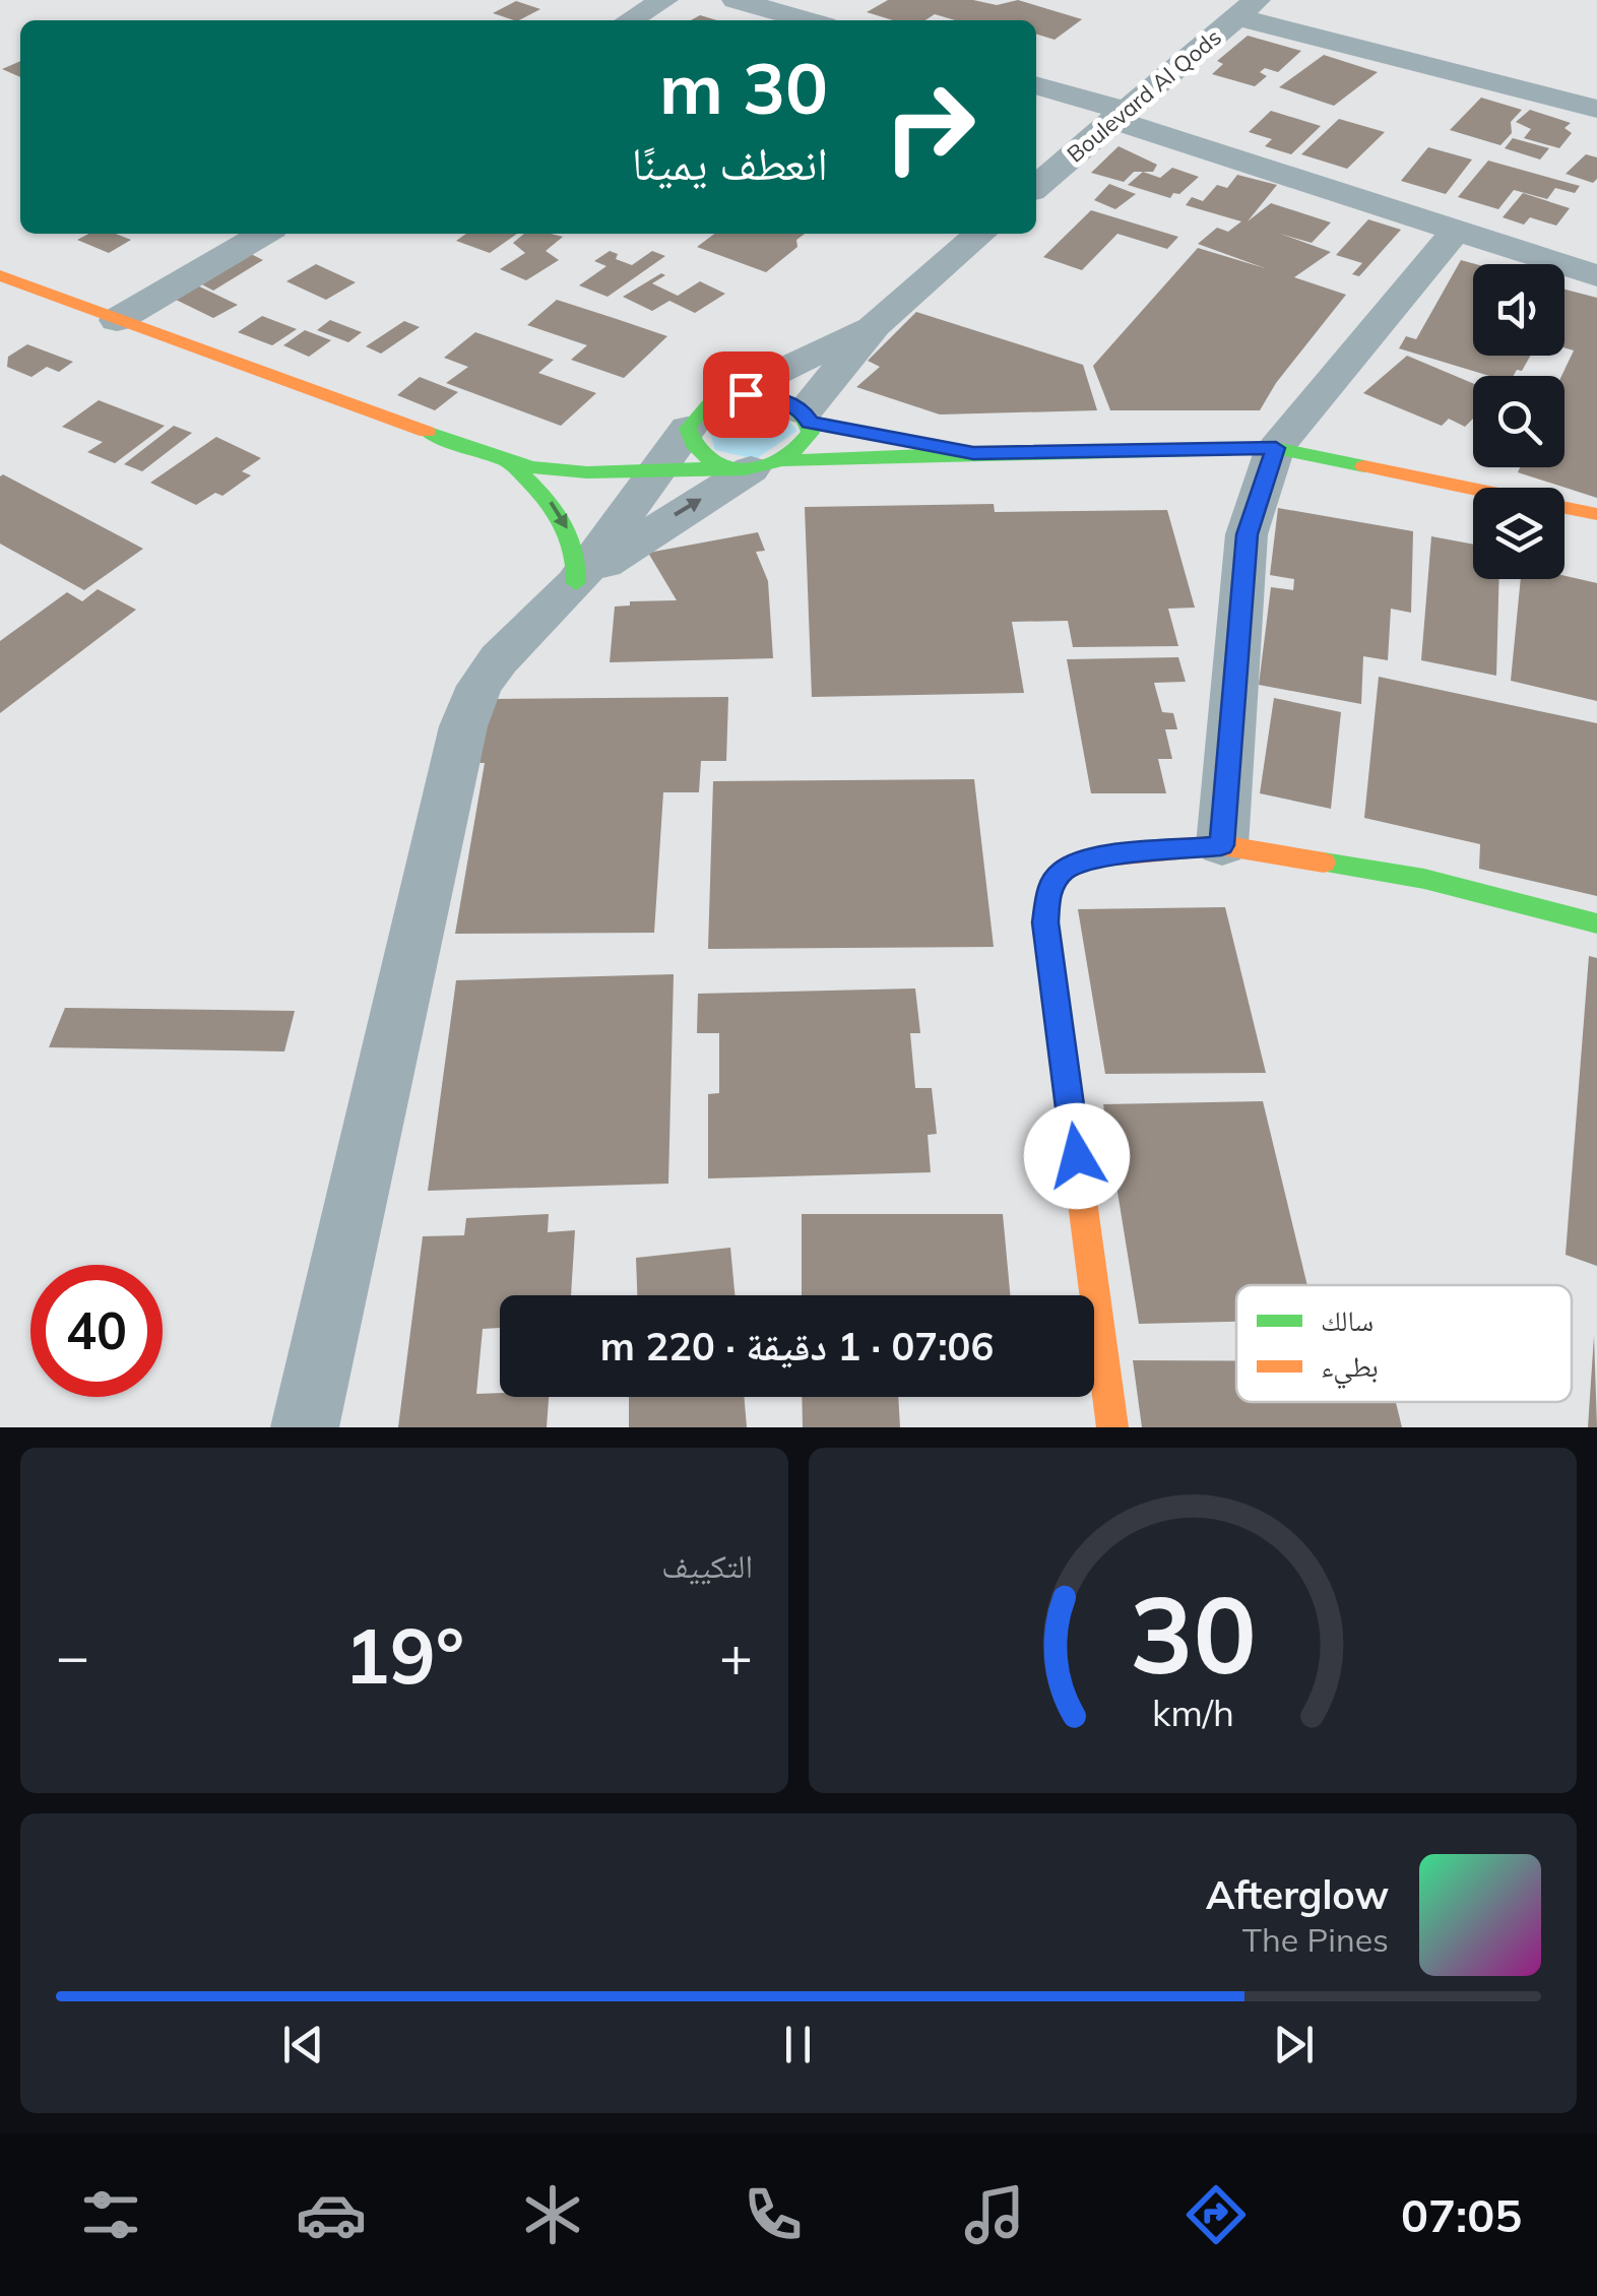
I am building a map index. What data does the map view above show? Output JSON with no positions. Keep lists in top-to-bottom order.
{
  "streets": {
    "street": ["Boulevard Al Qods"]
  },
  "legend": ["سالك", "بطيء"],
  "page": {
    "turn": ["30 m", "انعطف يمينًا"],
    "limit": "40",
    "trip": "07:06 · 1 دقيقة · 220 m",
    "tile": "التكييف",
    "heat": ["−", "19°", "+"],
    "song": ["Afterglow", "The Pines"],
    "tabs": "07:05",
    "gauge": ["30", "km/h"]
  }
}
